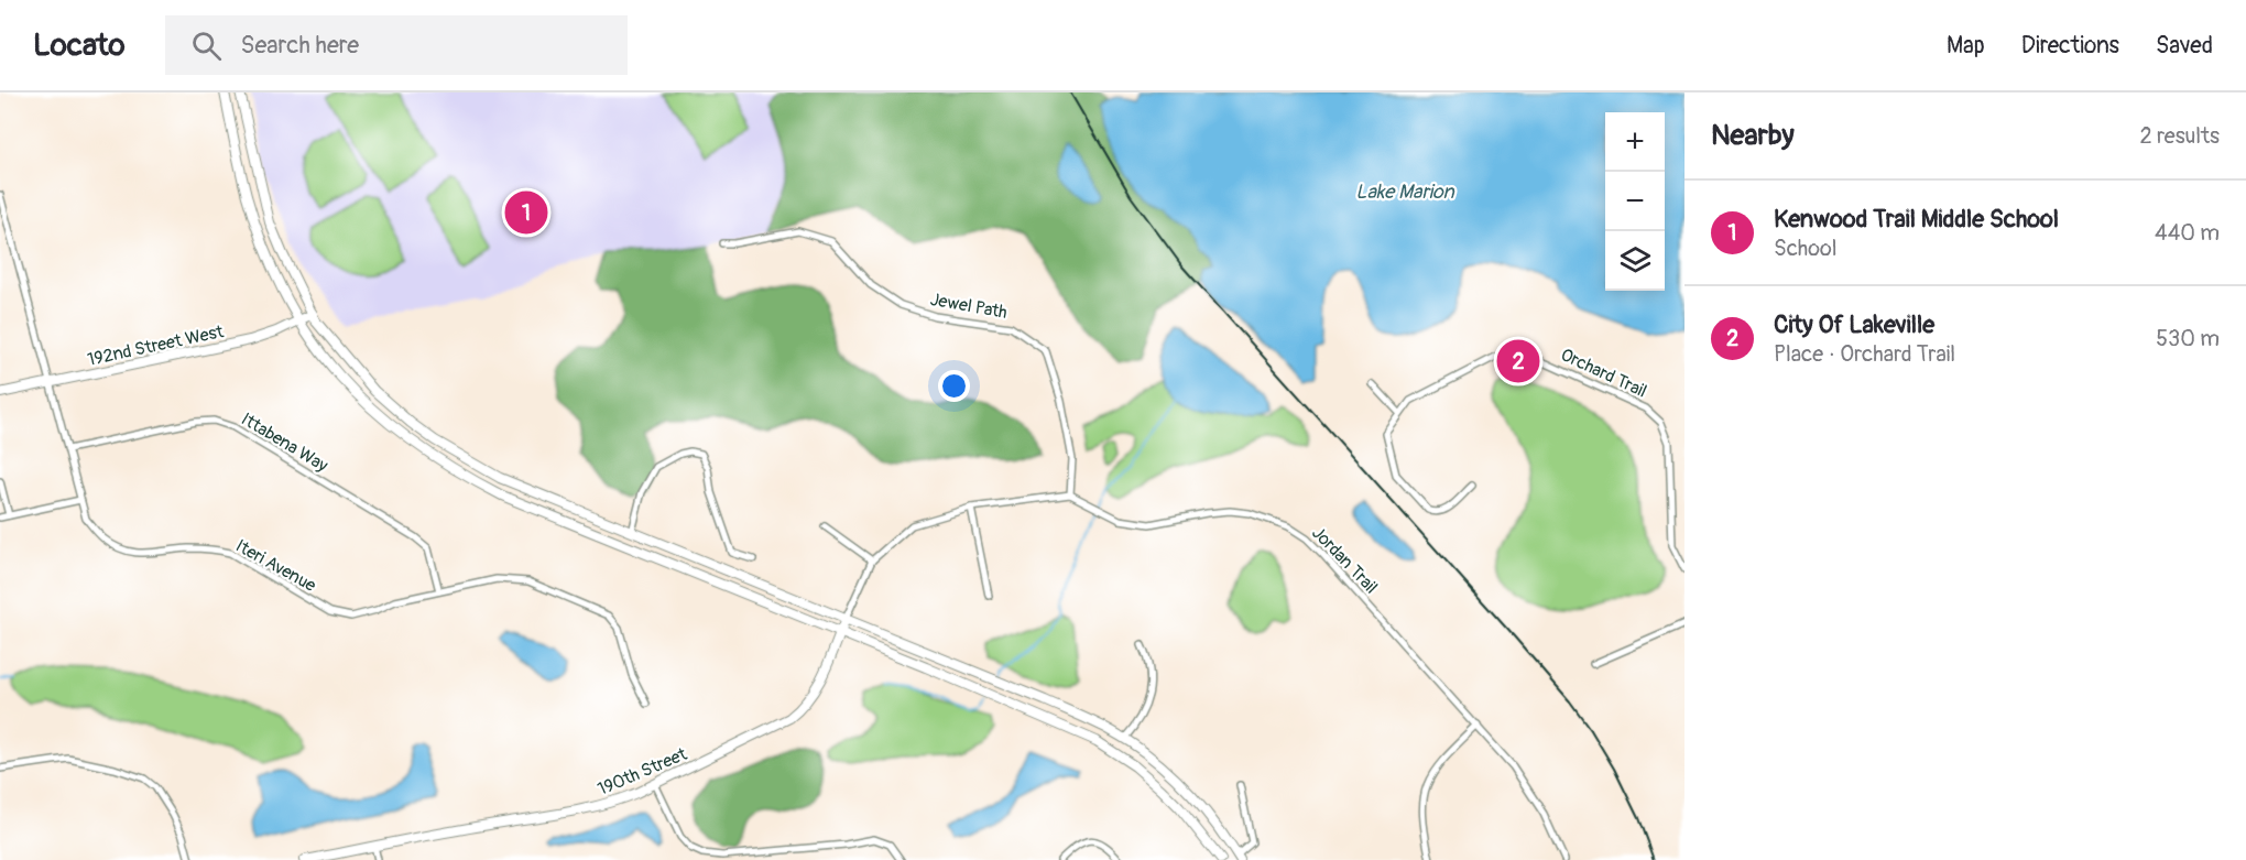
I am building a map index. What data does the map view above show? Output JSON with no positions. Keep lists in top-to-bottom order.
{
  "streets": {
    "main road": ["192nd Street West", "190th Street"],
    "street": [
      "Jewel Path",
      "Orchard Trail",
      "Ittabena Way",
      "Jordan Trail",
      "Iteri Avenue"
    ]
  },
  "crossings": [
    ["Jewel Path", "Jordan Trail"],
    ["192nd Street West", "Iteri Avenue"],
    ["Ittabena Way", "Iteri Avenue"]
  ],
  "water": ["Lake Marion"],
  "page": {
    "header": "Locato",
    "search": "Search here",
    "nav": ["Map", "Directions", "Saved"],
    "heading": ["Nearby", "2 results"],
    "map_buttons": ["+", "−"],
    "list": [
      {
        "mark": "1",
        "name": "Kenwood Trail Middle School",
        "note": "School",
        "value": "440 m"
      },
      {
        "mark": "2",
        "name": "City Of Lakeville",
        "note": "Place · Orchard Trail",
        "value": "530 m"
      }
    ],
    "pins": ["1", "2"]
  }
}
